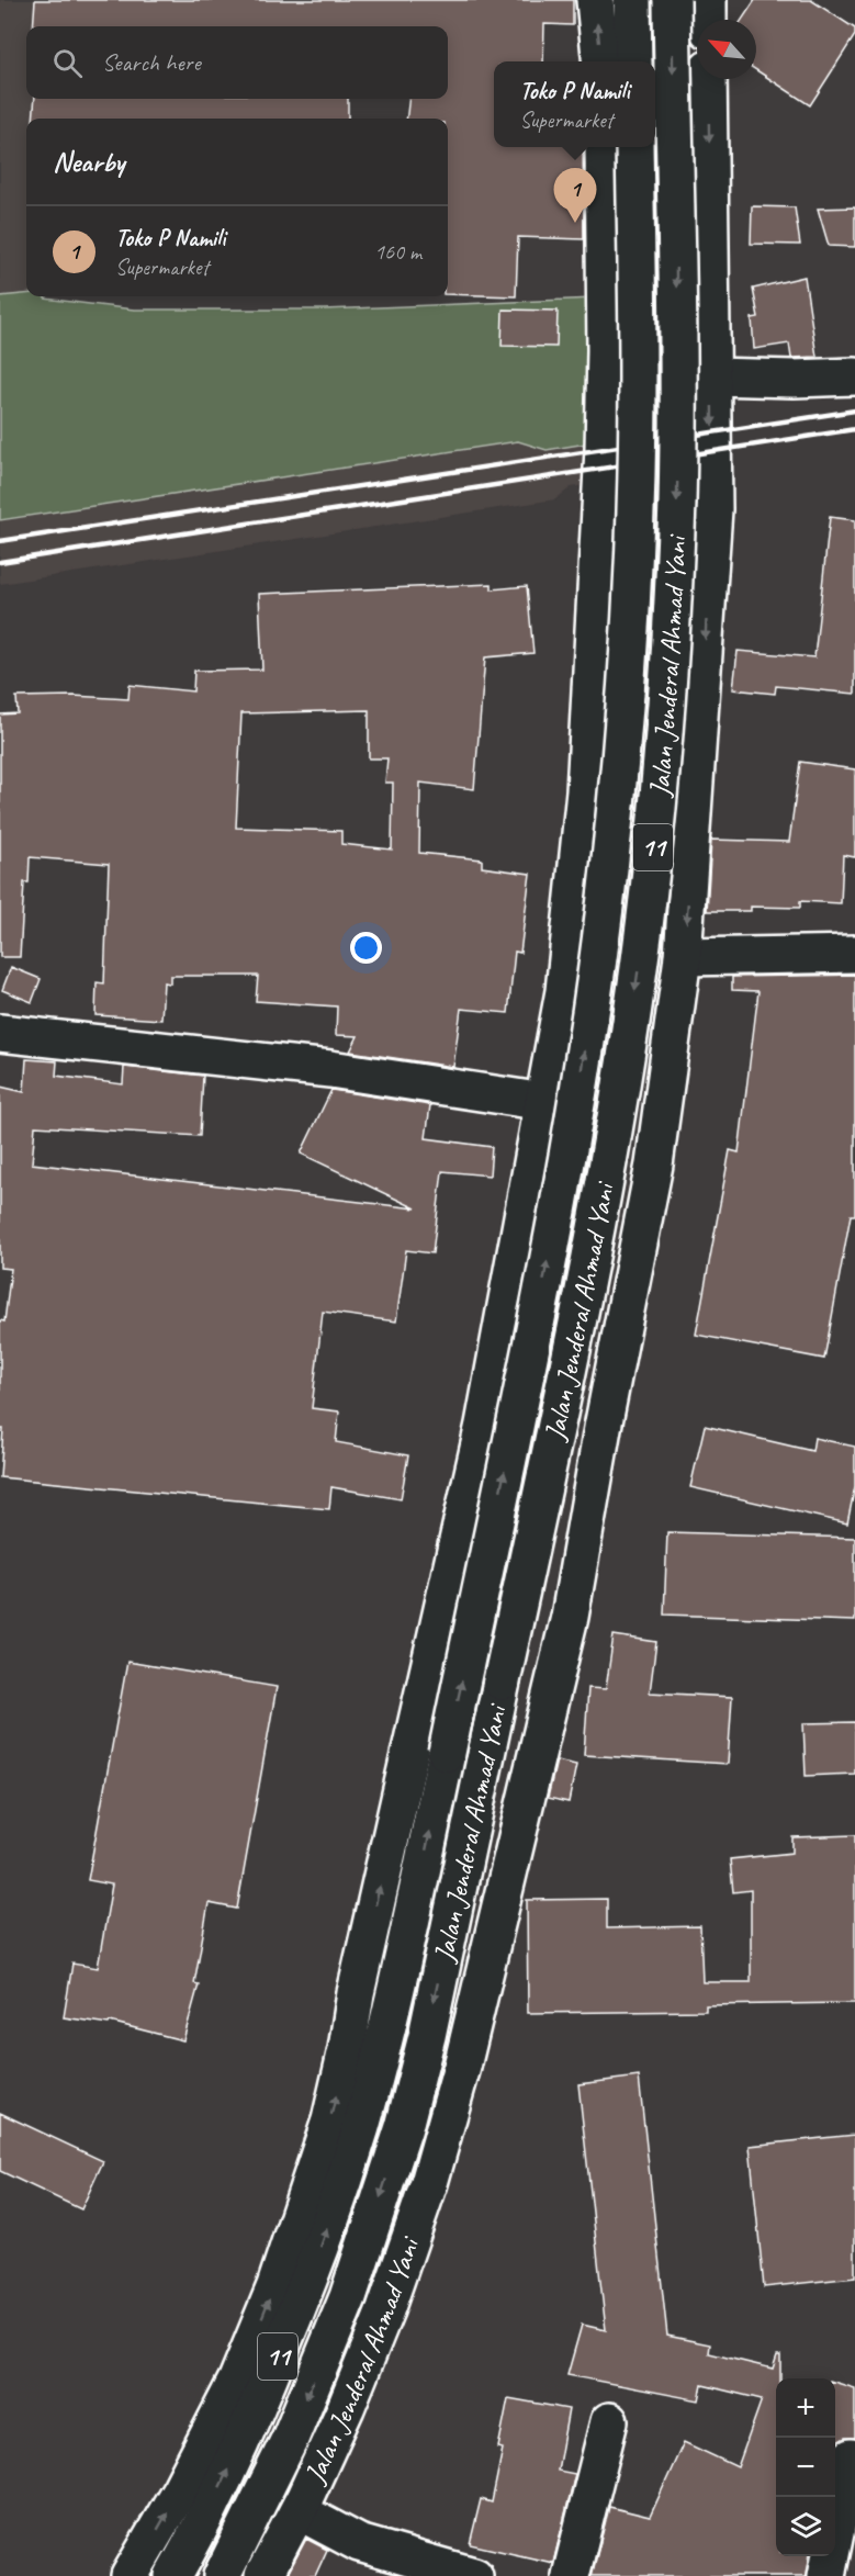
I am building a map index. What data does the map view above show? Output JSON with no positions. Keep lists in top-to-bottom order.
{
  "streets": {
    "main road": ["Jalan Jenderal Ahmad Yani", "11"]
  },
  "north": "top left",
  "page": {
    "search": "Search here",
    "popup": ["Toko P Namili", "Supermarket"],
    "heading": "Nearby",
    "pins": "1",
    "list": [
      {
        "mark": "1",
        "name": "Toko P Namili",
        "note": "Supermarket",
        "value": "160 m"
      }
    ],
    "map_buttons": ["+", "−"]
  }
}
